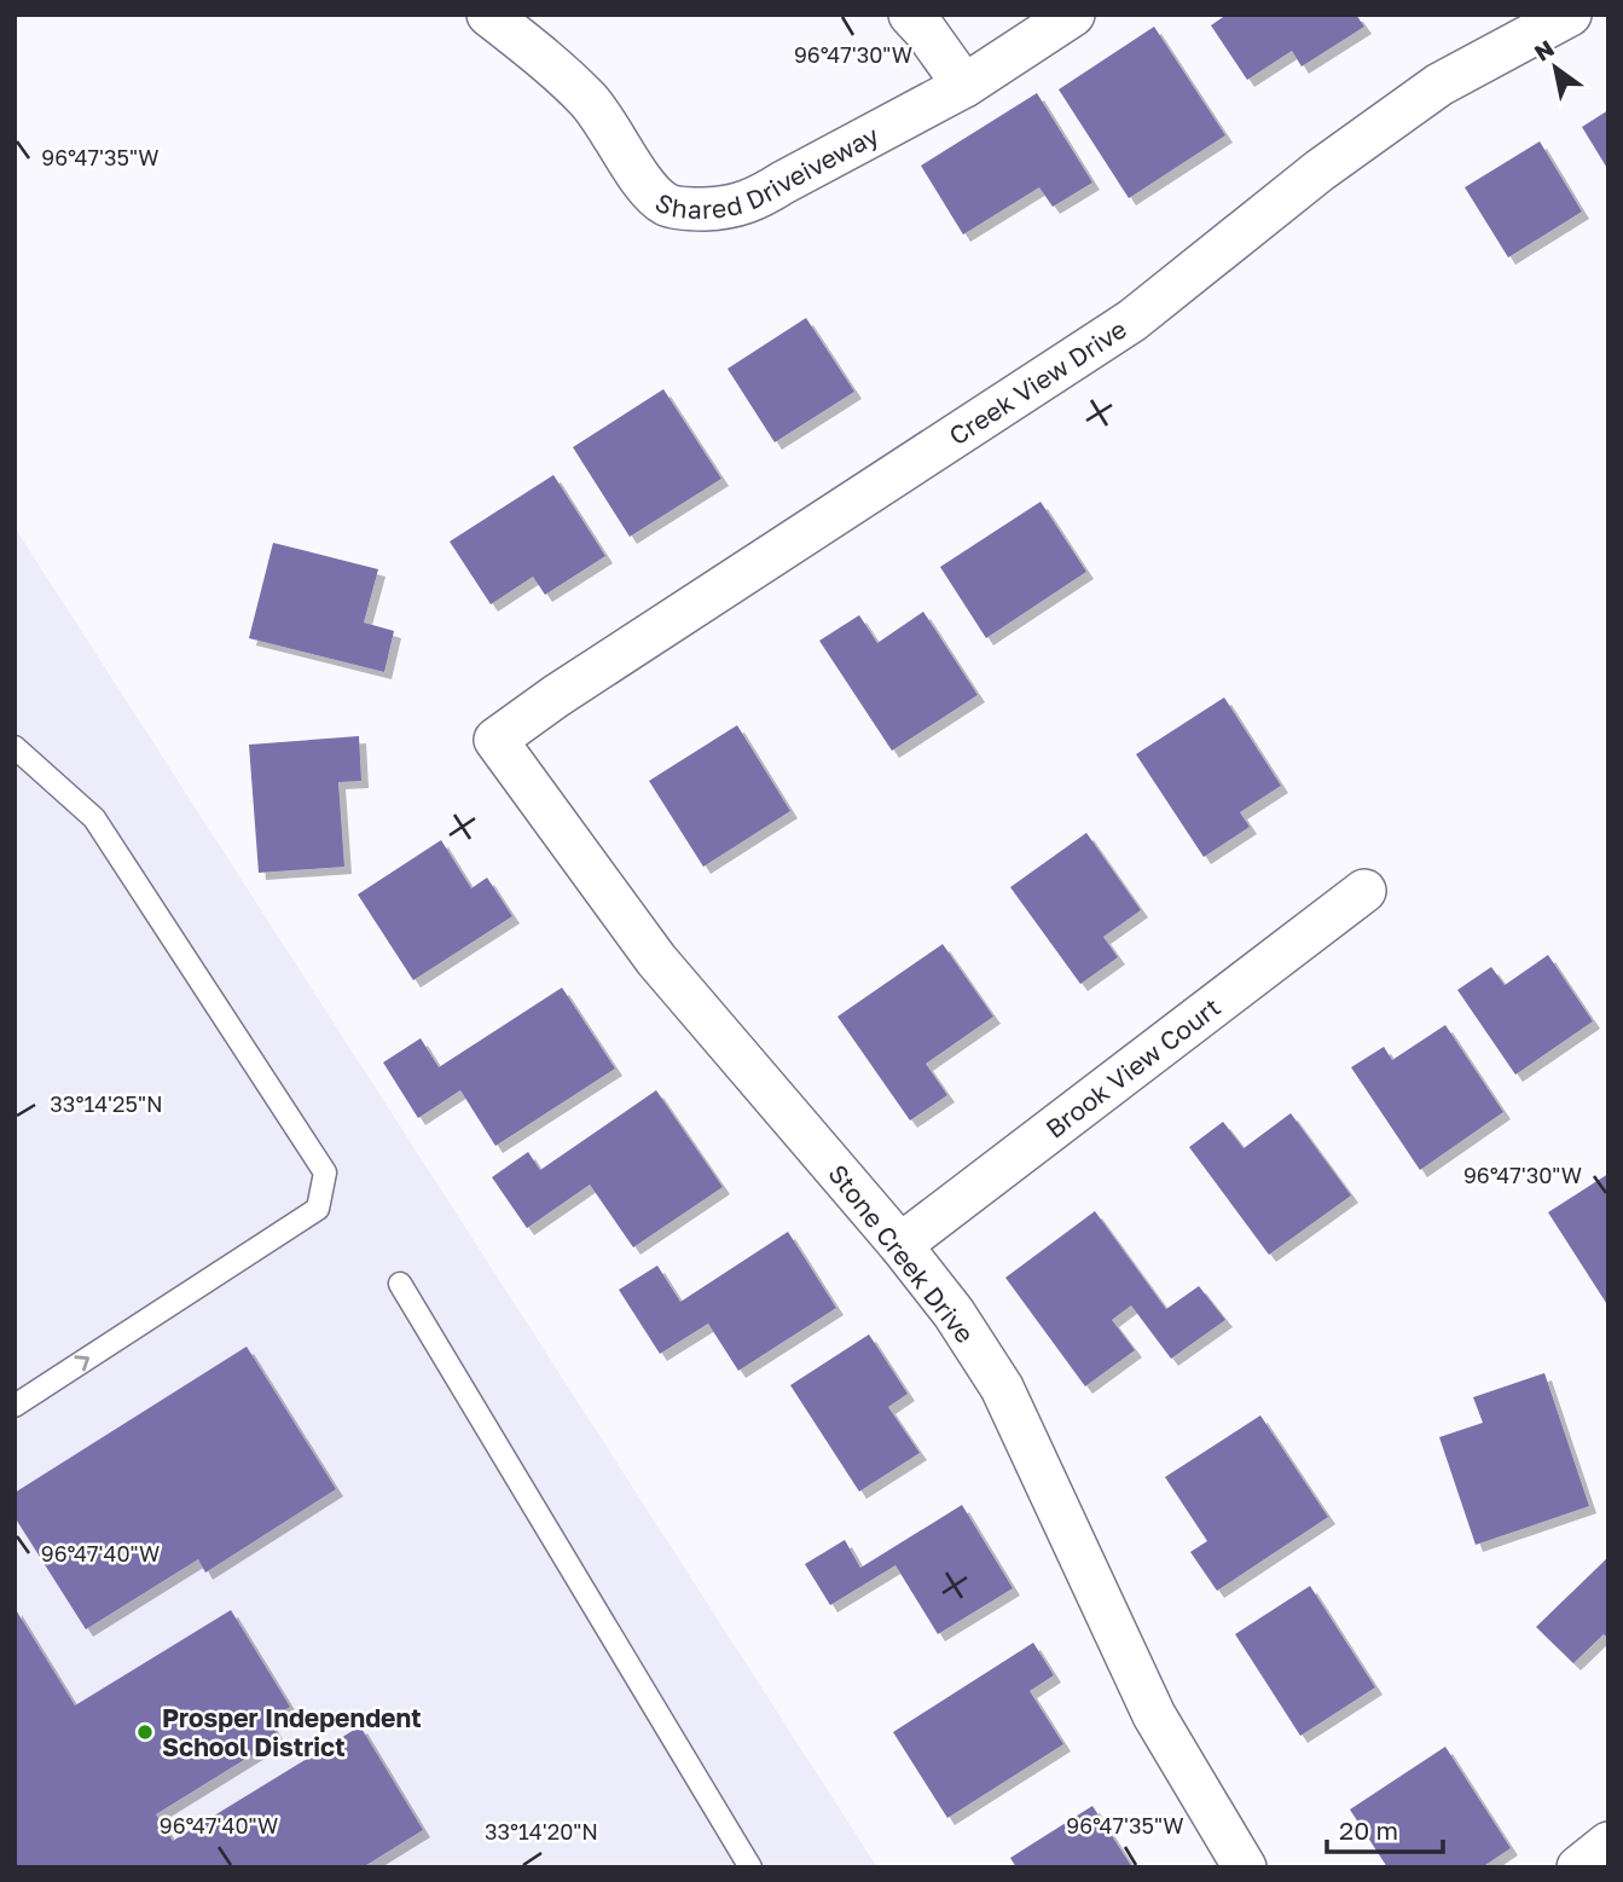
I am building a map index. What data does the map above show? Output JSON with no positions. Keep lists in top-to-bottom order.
{
  "streets": {
    "street": [
      "Shared Driveiveway",
      "Creek View Drive",
      "Brook View Court",
      "Stone Creek Drive"
    ]
  },
  "crossings": [
    ["Creek View Drive", "Stone Creek Drive"],
    ["Brook View Court", "Stone Creek Drive"]
  ],
  "places": ["Prosper Independent School District"],
  "scale_bar": "20 m",
  "north": "top left",
  "coordinates": [
    "96°47'30\"W",
    "96°47'35\"W",
    "33°14'25\"N",
    "96°47'40\"W",
    "33°14'20\"N"
  ]
}
